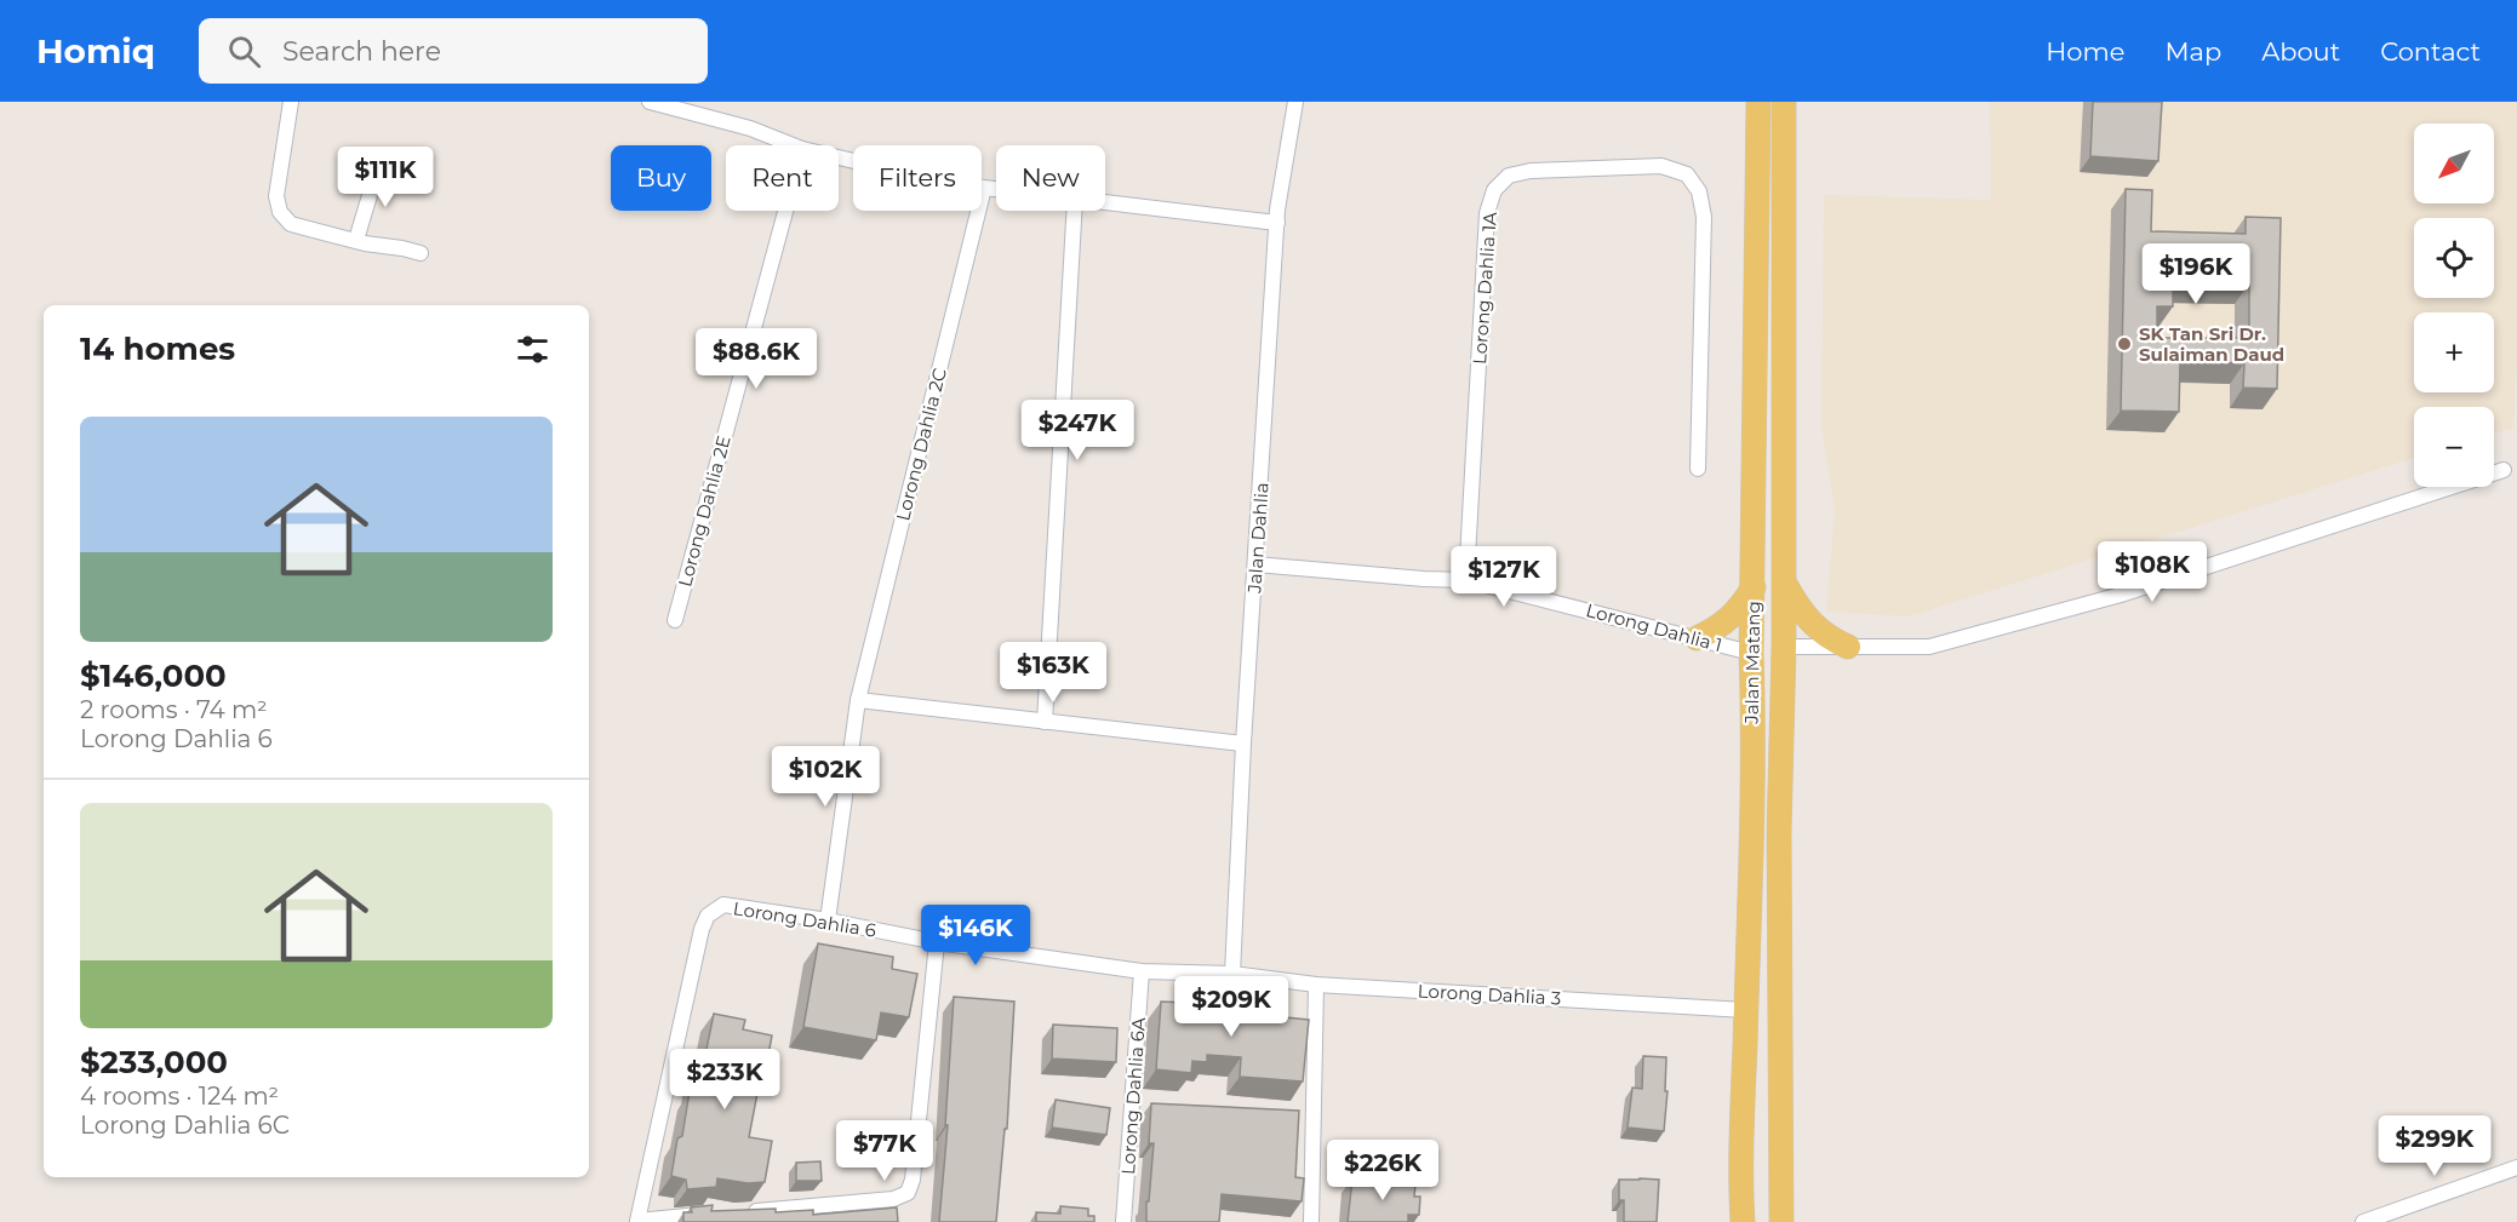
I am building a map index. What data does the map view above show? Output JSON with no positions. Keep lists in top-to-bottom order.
{
  "streets": {
    "main road": ["Jalan Matang"],
    "street": [
      "Lorong Dahlia 1A",
      "Lorong Dahlia 2C",
      "Lorong Dahlia 2E",
      "Jalan Dahlia",
      "Lorong Dahlia 1",
      "Lorong Dahlia 6",
      "Lorong Dahlia 3",
      "Lorong Dahlia 6A"
    ]
  },
  "crossings": [
    ["Lorong Dahlia 1A", "Lorong Dahlia 1"],
    ["Lorong Dahlia 2C", "Lorong Dahlia 6"],
    ["Jalan Dahlia", "Lorong Dahlia 1"],
    ["Jalan Dahlia", "Lorong Dahlia 6"],
    ["Jalan Dahlia", "Lorong Dahlia 3"],
    ["Lorong Dahlia 1", "Jalan Matang"],
    ["Jalan Matang", "Lorong Dahlia 3"],
    ["Lorong Dahlia 6", "Lorong Dahlia 3"],
    ["Lorong Dahlia 6", "Lorong Dahlia 6A"]
  ],
  "places": ["SK Tan Sri Dr. Sulaiman Daud"],
  "north": "bottom left",
  "page": {
    "header": "Homiq",
    "search": "Search here",
    "nav": [
      "Home",
      "Map",
      "About",
      "Contact"
    ],
    "map_buttons": ["+", "−"],
    "chip": [
      "Buy",
      "Rent",
      "Filters",
      "New"
    ],
    "price": [
      "$111K",
      "$196K",
      "$88.6K",
      "$247K",
      "$108K",
      "$127K",
      "$163K",
      "$102K",
      "$146K",
      "$209K",
      "$233K",
      "$299K",
      "$77K",
      "$226K"
    ],
    "heading": "14 homes",
    "list": [
      {
        "name": "$146,000",
        "note": "2 rooms · 74 m² · Lorong Dahlia 6"
      },
      {
        "name": "$233,000",
        "note": "4 rooms · 124 m² · Lorong Dahlia 6C"
      }
    ]
  }
}
